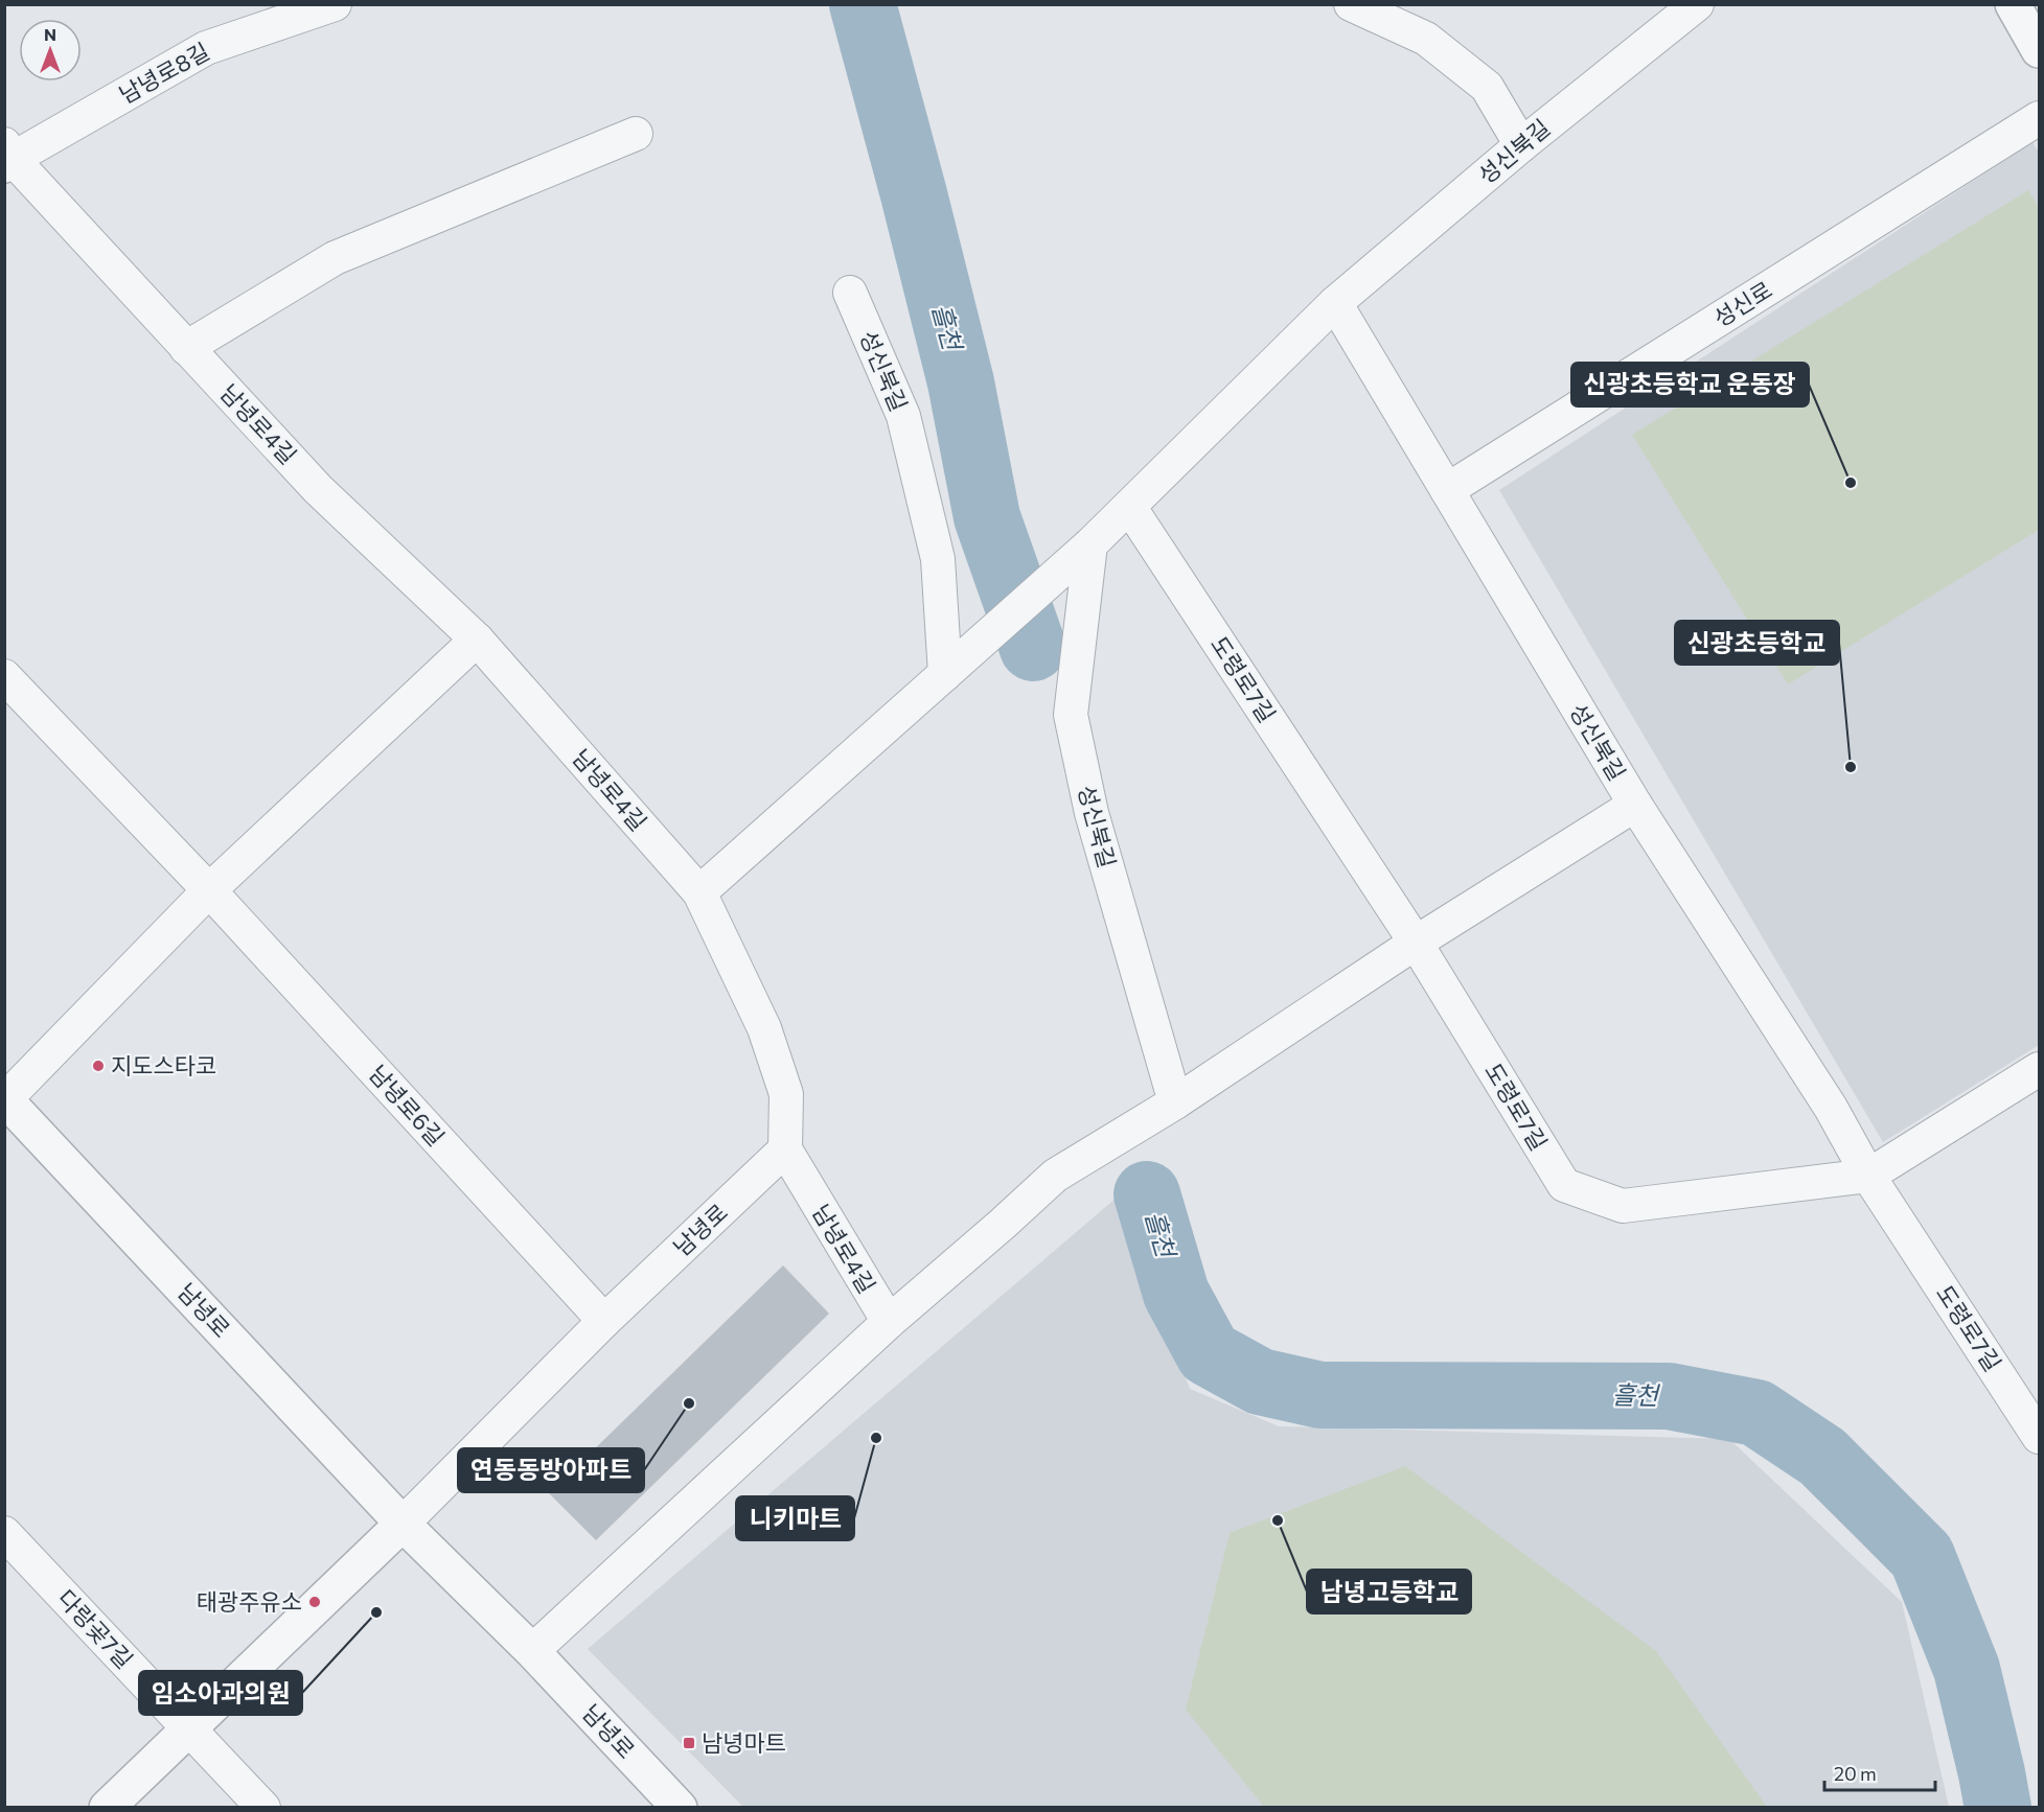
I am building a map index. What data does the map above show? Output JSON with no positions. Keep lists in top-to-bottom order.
{
  "streets": {
    "street": [
      "남녕로8길",
      "성신북길",
      "성신로",
      "남녕로4길",
      "도령로7길",
      "남녕로6길",
      "남녕로",
      "다랑곶7길"
    ]
  },
  "crossings": [
    ["남녕로8길", "남녕로4길"],
    ["성신북길", "성신로"],
    ["성신북길", "남녕로4길"],
    ["성신북길", "도령로7길"],
    ["남녕로4길", "남녕로"],
    ["남녕로6길", "남녕로"]
  ],
  "water": ["흘천"],
  "places": {
    "other": [
      "신광초등학교 운동장",
      "신광초등학교",
      "지도스타코",
      "연동동방아파트",
      "니키마트",
      "남녕고등학교",
      "태광주유소",
      "임소아과의원"
    ],
    "transit": ["남녕마트"]
  },
  "scale_bar": "20 m",
  "north": "top"
}
